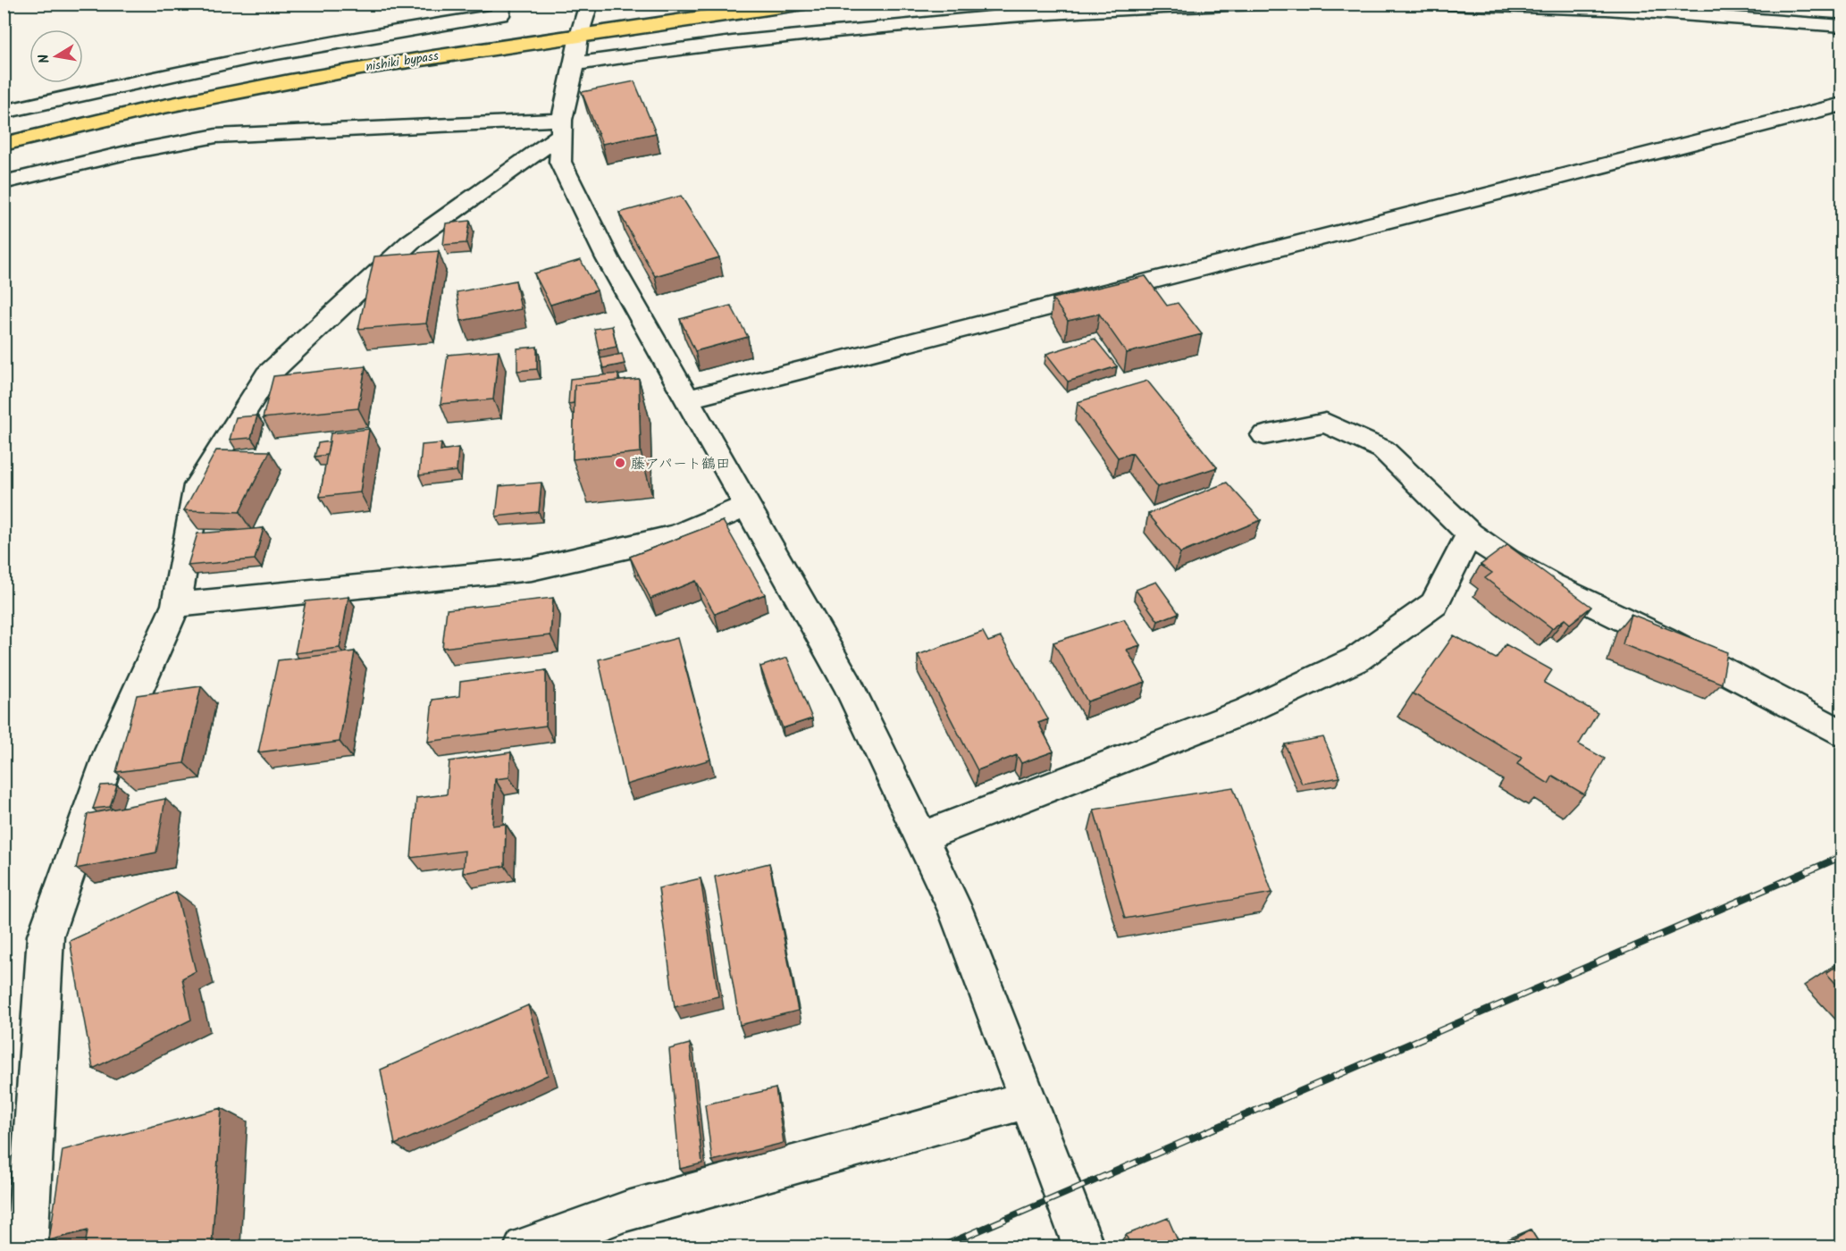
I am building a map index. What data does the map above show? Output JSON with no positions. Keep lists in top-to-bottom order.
{
  "streets": {
    "highway": ["nishiki bypass"]
  },
  "places": ["藤アパート鶴田"],
  "north": "left"
}
